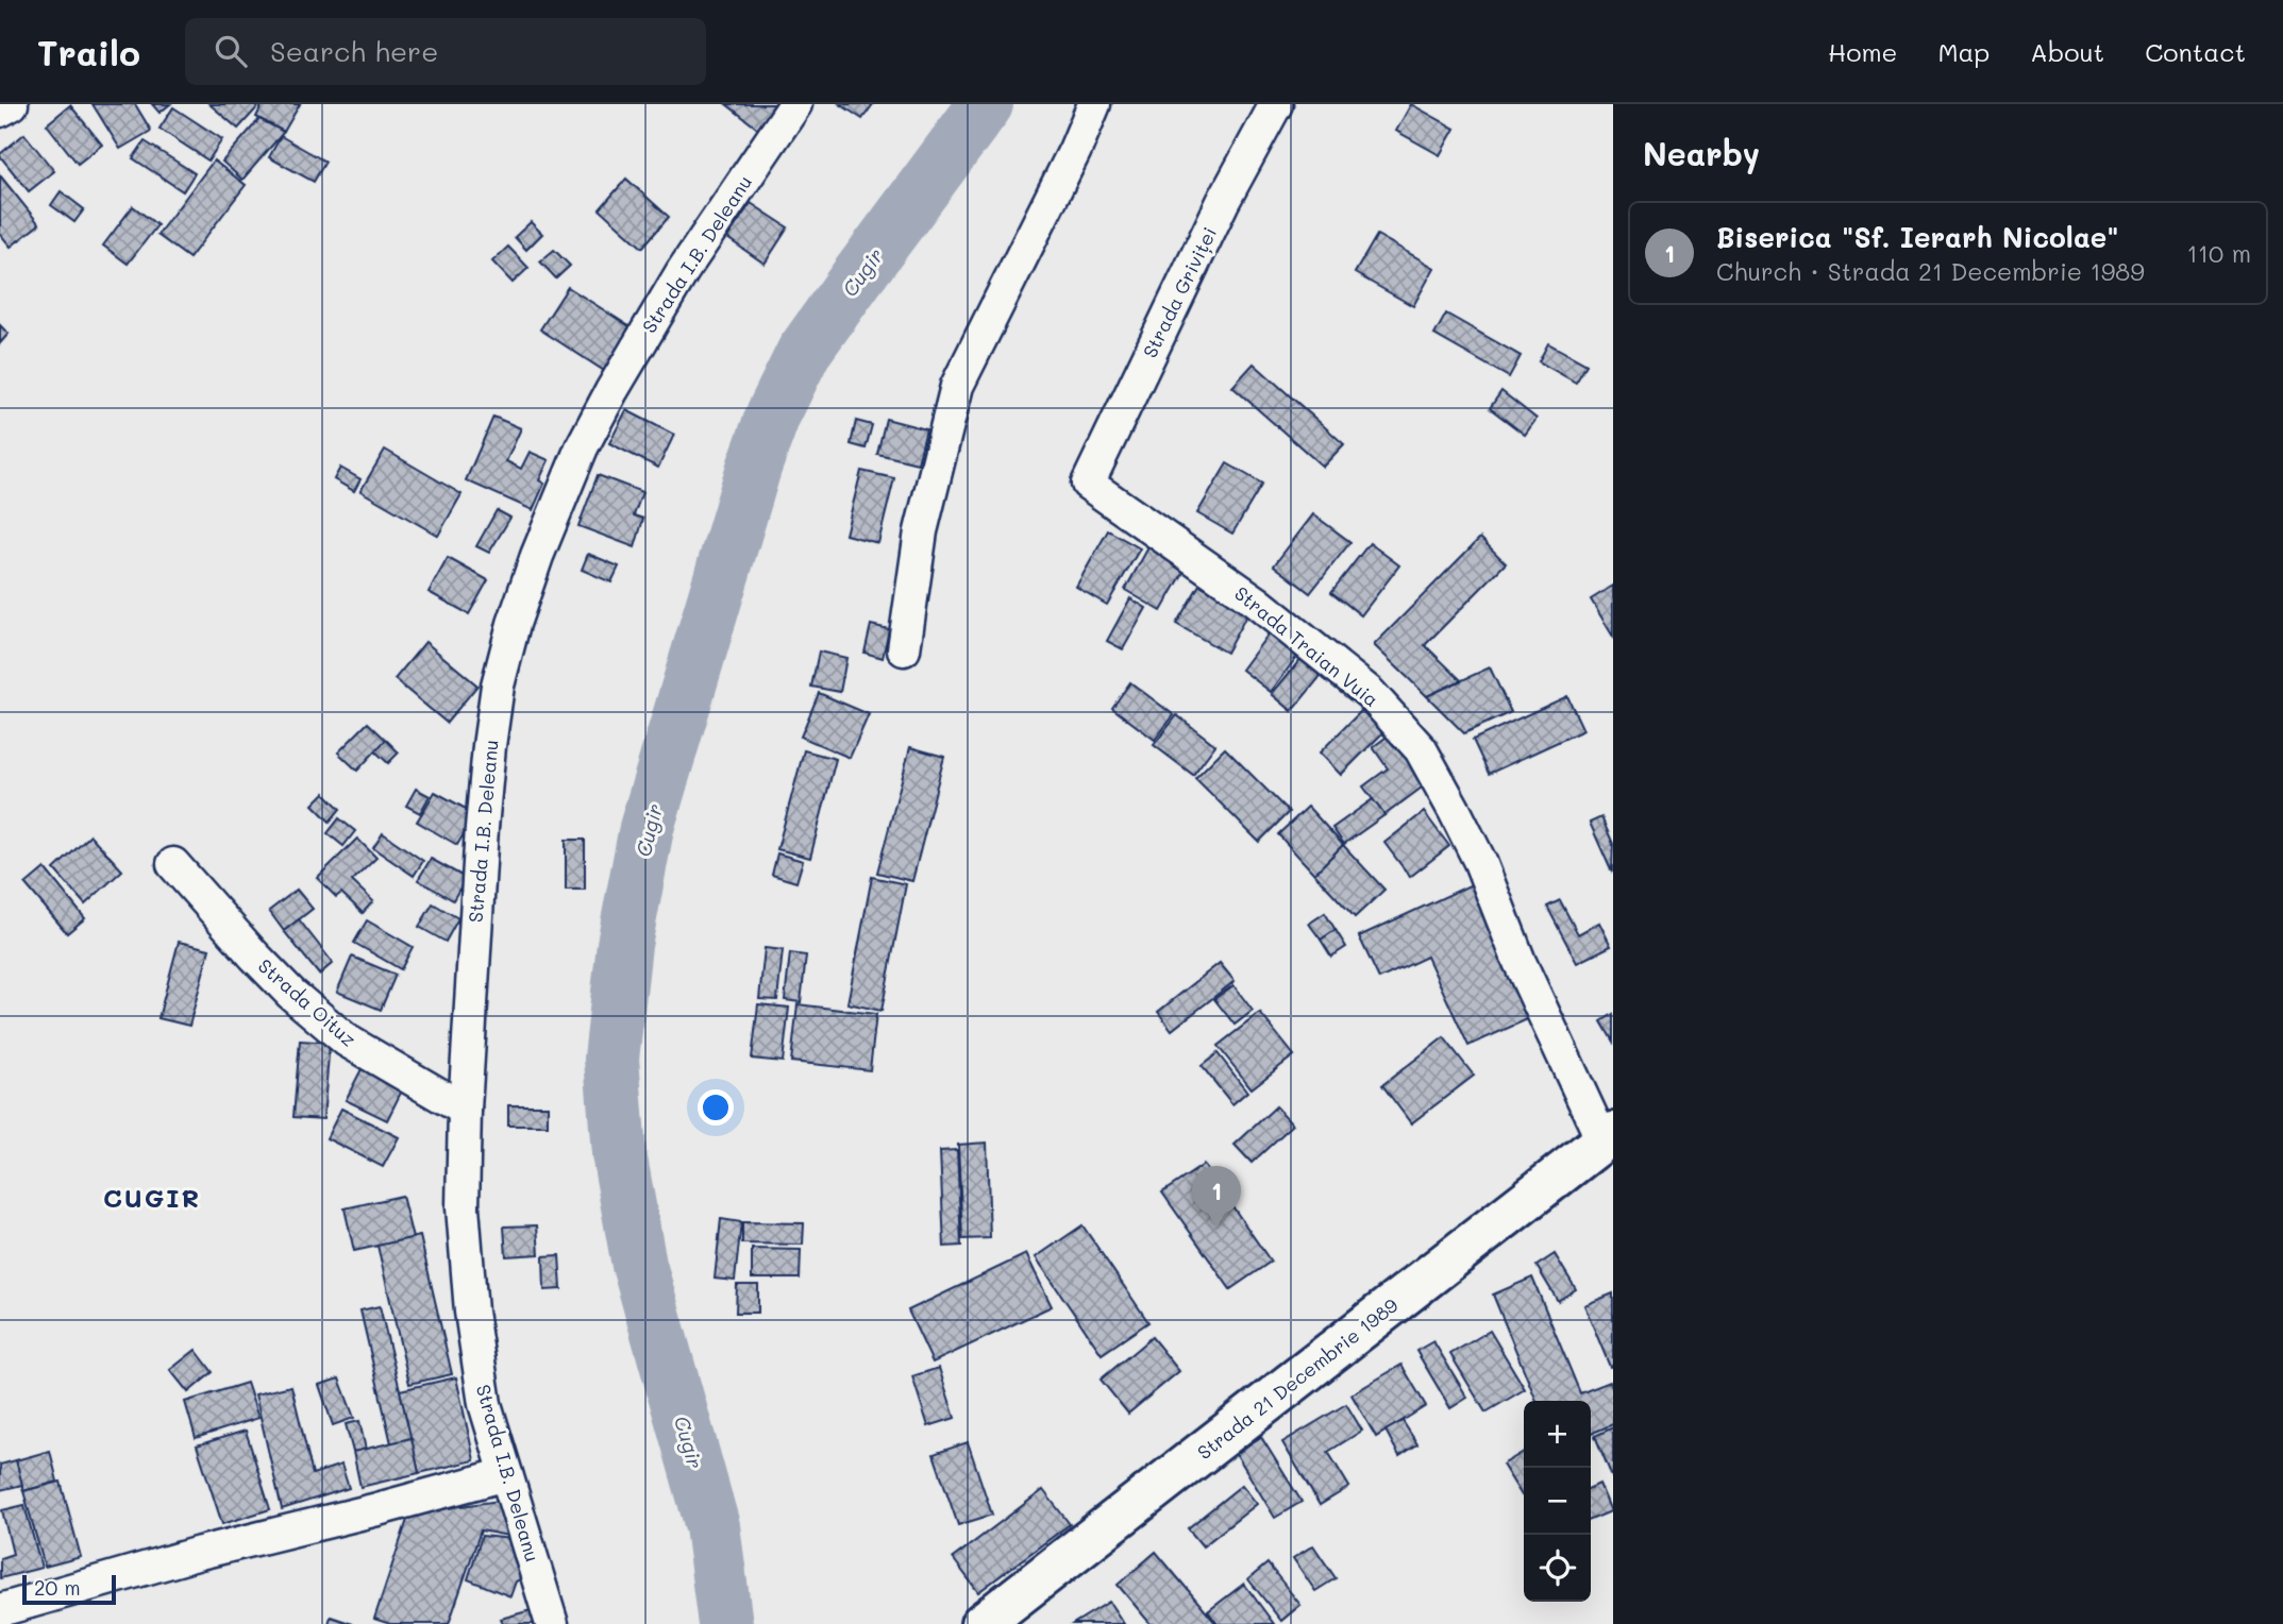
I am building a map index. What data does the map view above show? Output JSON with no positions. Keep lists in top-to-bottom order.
{
  "streets": {
    "main road": ["Strada 21 Decembrie 1989"],
    "street": [
      "Strada I.B. Deleanu",
      "Strada Griviței",
      "Strada Traian Vuia",
      "Strada Oituz"
    ]
  },
  "crossings": [
    ["Strada I.B. Deleanu", "Strada Oituz"],
    ["Strada Griviței", "Strada Traian Vuia"],
    ["Strada Traian Vuia", "Strada 21 Decembrie 1989"]
  ],
  "districts": ["CUGIR"],
  "water": ["Cugir"],
  "scale_bar": "20 m",
  "page": {
    "header": "Trailo",
    "search": "Search here",
    "nav": [
      "Home",
      "Map",
      "About",
      "Contact"
    ],
    "heading": "Nearby",
    "list": [
      {
        "mark": "1",
        "name": "Biserica \"Sf. Ierarh Nicolae\"",
        "note": "Church · Strada 21 Decembrie 1989",
        "value": "110 m"
      }
    ],
    "pins": "1",
    "map_buttons": ["+", "−"],
    "scale": "20 m"
  }
}
